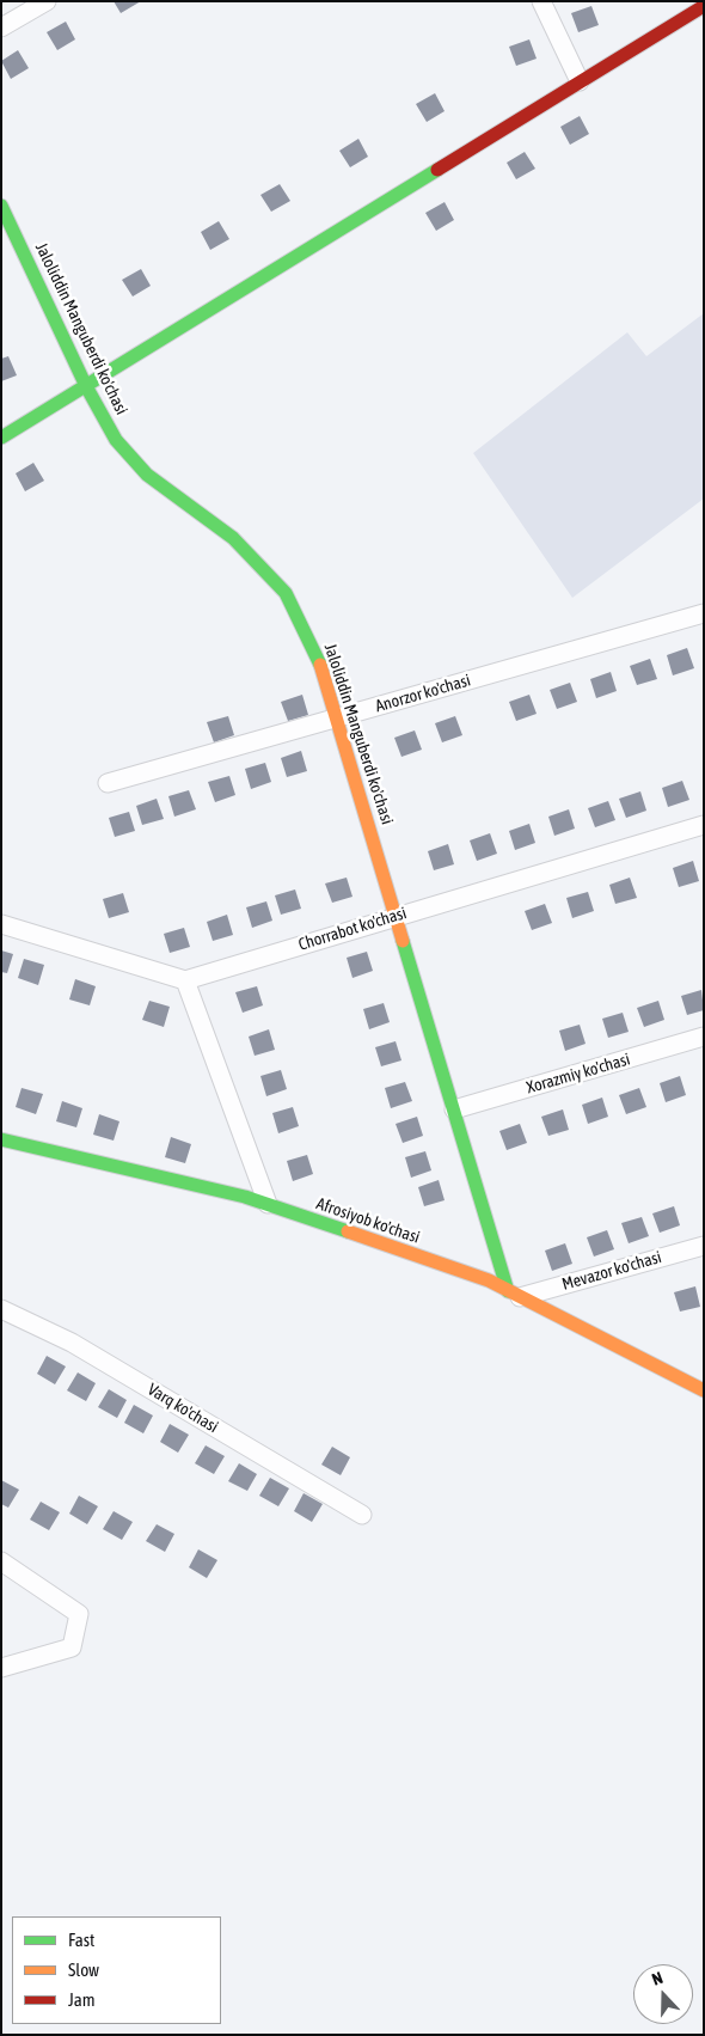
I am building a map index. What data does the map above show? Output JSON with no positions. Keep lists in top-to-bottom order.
{
  "streets": {
    "street": [
      "Jaloliddin Manguberdi ko'chasi",
      "Anorzor ko'chasi",
      "Chorrabot ko'chasi",
      "Xorazmiy ko'chasi",
      "Afrosiyob ko'chasi",
      "Mevazor ko'chasi",
      "Varq ko'chasi"
    ]
  },
  "crossings": [
    ["Jaloliddin Manguberdi ko'chasi", "Anorzor ko'chasi"],
    ["Jaloliddin Manguberdi ko'chasi", "Chorrabot ko'chasi"],
    ["Jaloliddin Manguberdi ko'chasi", "Xorazmiy ko'chasi"],
    ["Jaloliddin Manguberdi ko'chasi", "Afrosiyob ko'chasi"],
    ["Jaloliddin Manguberdi ko'chasi", "Mevazor ko'chasi"],
    ["Afrosiyob ko'chasi", "Mevazor ko'chasi"]
  ],
  "legend": ["Fast", "Slow", "Jam"],
  "north": "top"
}
